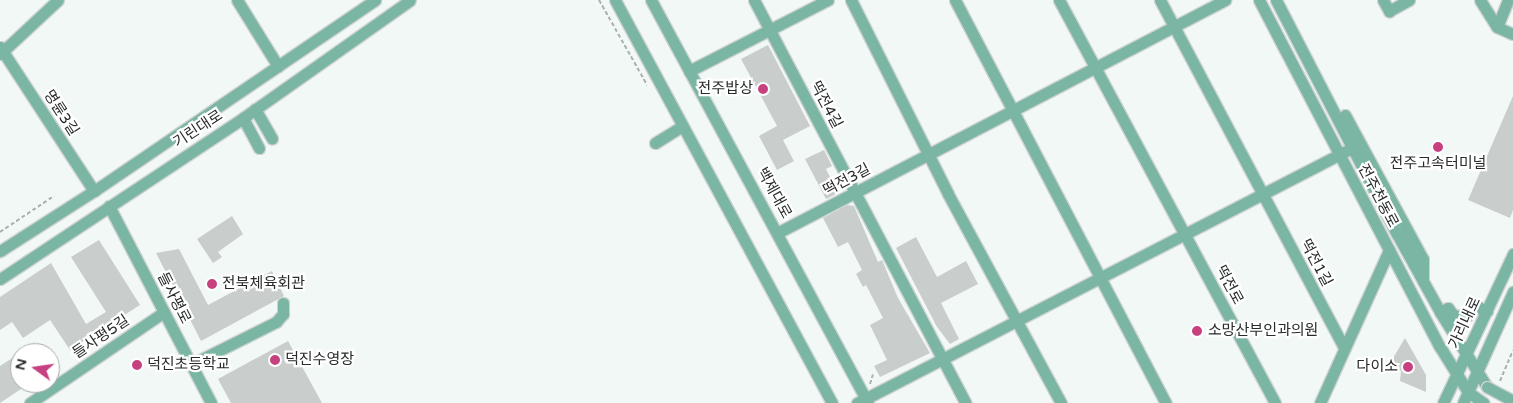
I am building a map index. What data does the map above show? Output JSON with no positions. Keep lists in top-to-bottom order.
{
  "streets": {
    "street": [
      "떡전4길",
      "명륜3길",
      "기린대로",
      "떡전3길",
      "백제대로",
      "전주천동로",
      "떡전1길",
      "떡전로",
      "들사평로",
      "가리내로",
      "들사평5길"
    ]
  },
  "crossings": [
    ["떡전4길", "떡전3길"],
    ["명륜3길", "기린대로"],
    ["기린대로", "들사평로"],
    ["떡전3길", "백제대로"],
    ["떡전3길", "떡전로"],
    ["전주천동로", "가리내로"],
    ["들사평로", "들사평5길"]
  ],
  "places": [
    "전주밥상",
    "전주고속터미널",
    "전북체육회관",
    "소망산부인과의원",
    "덕진수영장",
    "덕진초등학교",
    "다이소"
  ],
  "north": "left"
}
